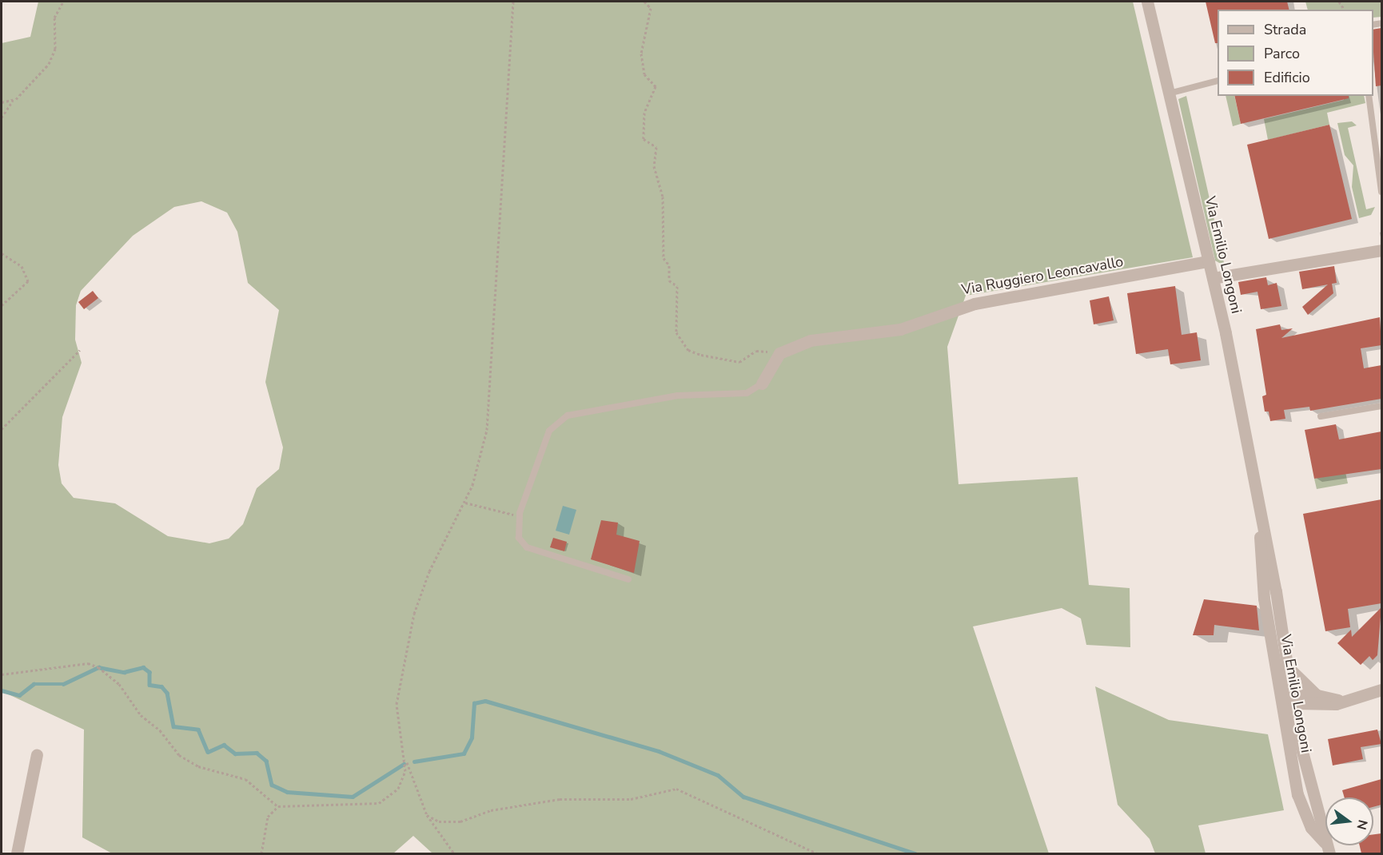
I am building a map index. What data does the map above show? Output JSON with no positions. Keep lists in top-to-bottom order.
{
  "streets": {
    "street": ["Via Emilio Longoni", "Via Ruggiero Leoncavallo"]
  },
  "crossings": [
    ["Via Emilio Longoni", "Via Ruggiero Leoncavallo"]
  ],
  "legend": ["Strada", "Parco", "Edificio"],
  "north": "right"
}
